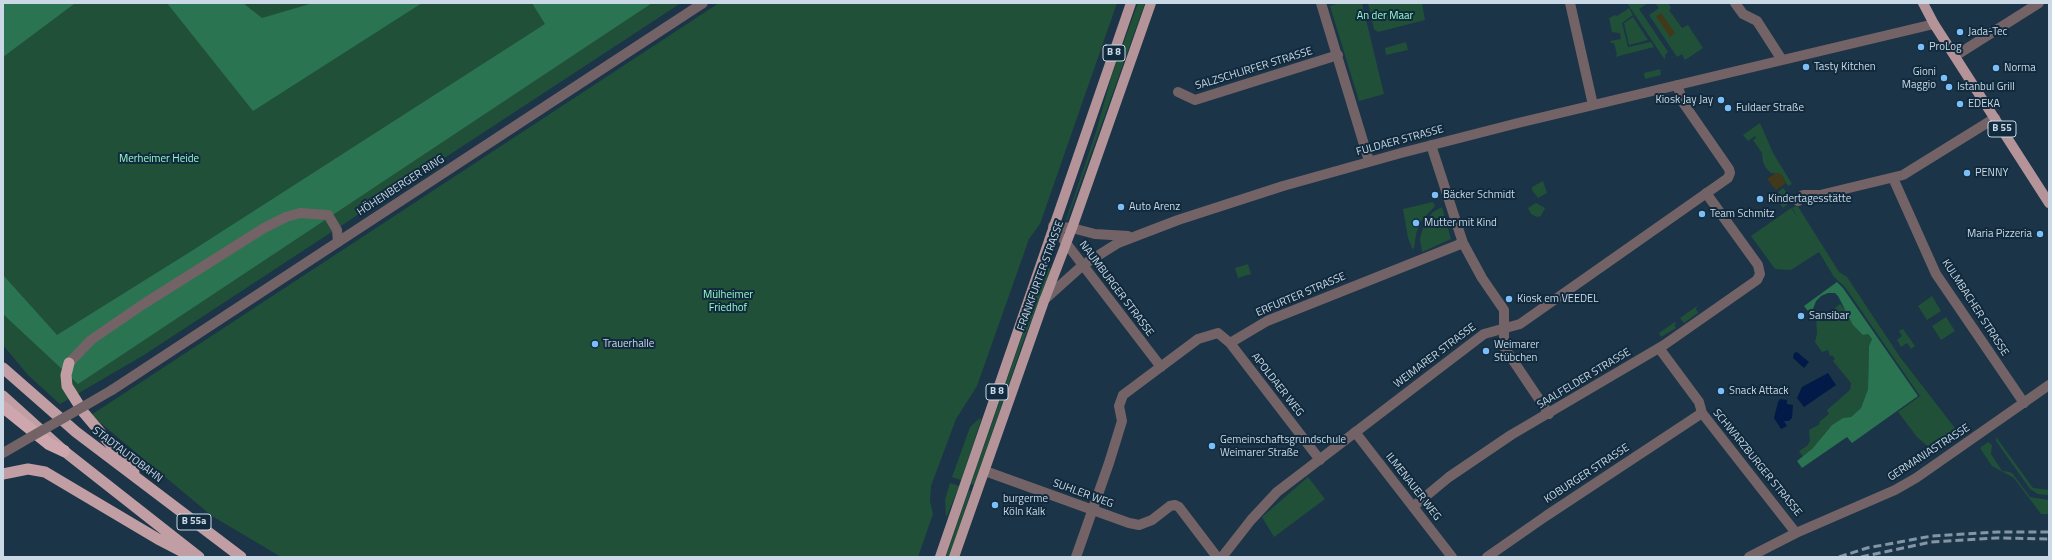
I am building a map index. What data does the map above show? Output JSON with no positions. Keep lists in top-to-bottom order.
{
  "streets": {
    "highway": ["STADTAUTOBAHN", "B 55a"],
    "main road": ["B 8", "B 55", "FRANKFURTER STRASSE"],
    "street": [
      "SALZSCHLIRFER STRASSE",
      "FULDAER STRASSE",
      "HÖHENBERGER RING",
      "NAUMBURGER STRASSE",
      "ERFURTER STRASSE",
      "KULMBACHER STRASSE",
      "WEIMARER STRASSE",
      "SAALFELDER STRASSE",
      "APOLDAER WEG",
      "GERMANIASTRASSE",
      "SCHWARZBURGER STRASSE",
      "KOBURGER STRASSE",
      "ILMENAUER WEG",
      "SUHLER WEG"
    ]
  },
  "crossings": [
    ["B 55", "FULDAER STRASSE"],
    ["FULDAER STRASSE", "FRANKFURTER STRASSE"],
    ["FULDAER STRASSE", "NAUMBURGER STRASSE"],
    ["FULDAER STRASSE", "WEIMARER STRASSE"],
    ["FRANKFURTER STRASSE", "NAUMBURGER STRASSE"],
    ["FRANKFURTER STRASSE", "SUHLER WEG"],
    ["ERFURTER STRASSE", "APOLDAER WEG"],
    ["KULMBACHER STRASSE", "GERMANIASTRASSE"],
    ["WEIMARER STRASSE", "SAALFELDER STRASSE"],
    ["WEIMARER STRASSE", "APOLDAER WEG"],
    ["WEIMARER STRASSE", "ILMENAUER WEG"],
    ["SAALFELDER STRASSE", "SCHWARZBURGER STRASSE"],
    ["SAALFELDER STRASSE", "ILMENAUER WEG"],
    ["GERMANIASTRASSE", "SCHWARZBURGER STRASSE"],
    ["SCHWARZBURGER STRASSE", "KOBURGER STRASSE"]
  ],
  "parks": ["An der Maar", "Merheimer Heide", "Mülheimer Friedhof"],
  "places": [
    "Jada-Tec",
    "ProLog",
    "Tasty Kitchen",
    "Norma",
    "Gioni Maggio",
    "Istanbul Grill",
    "Kiosk Jay Jay",
    "EDEKA",
    "Fuldaer Straße",
    "PENNY",
    "Bäcker Schmidt",
    "Kindertagesstätte",
    "Auto Arenz",
    "Team Schmitz",
    "Mutter mit Kind",
    "Maria Pizzeria",
    "Kiosk em VEEDEL",
    "Sansibar",
    "Trauerhalle",
    "Weimarer Stübchen",
    "Snack Attack",
    "Gemeinschaftsgrundschule Weimarer Straße",
    "burgerme Köln Kalk"
  ]
}
